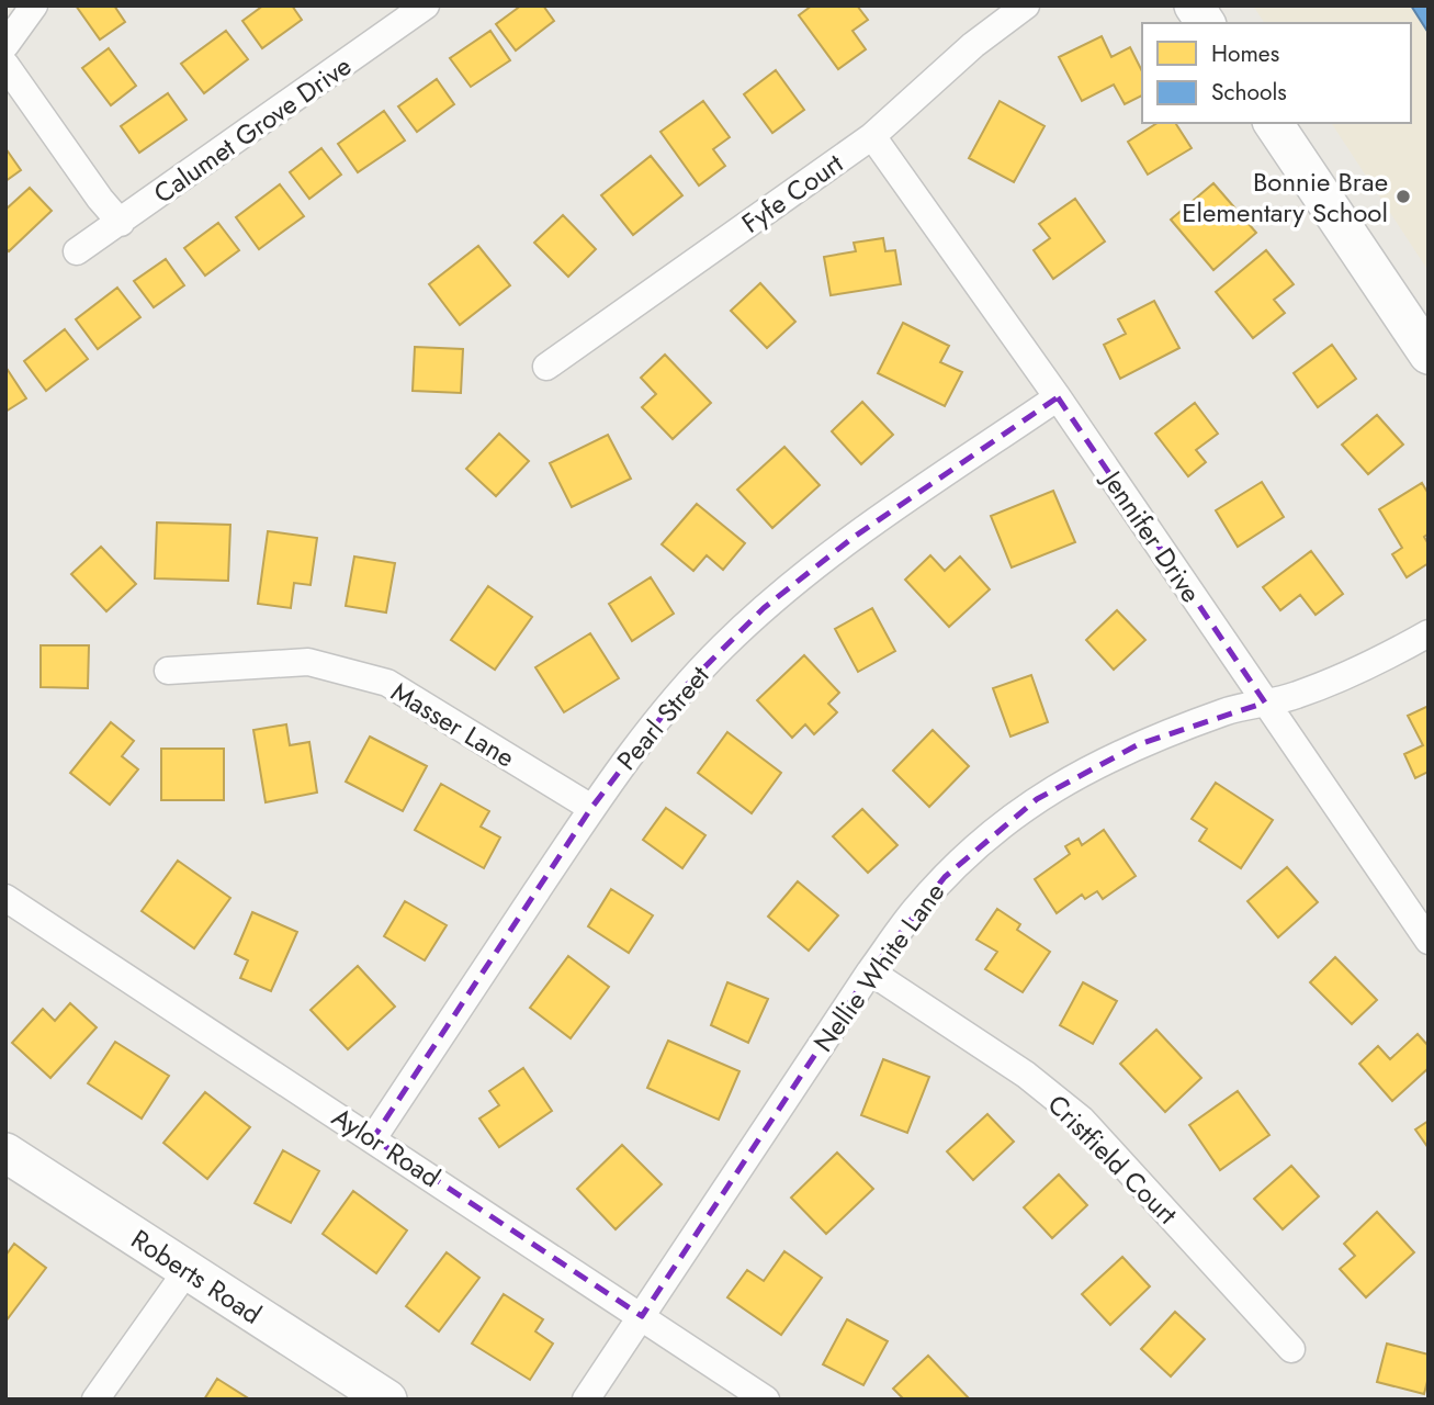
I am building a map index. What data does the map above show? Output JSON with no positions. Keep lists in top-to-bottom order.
{
  "streets": {
    "main road": ["Roberts Road"],
    "street": [
      "Calumet Grove Drive",
      "Fyfe Court",
      "Jennifer Drive",
      "Pearl Street",
      "Masser Lane",
      "Nellie White Lane",
      "Aylor Road",
      "Cristfield Court"
    ]
  },
  "crossings": [
    ["Fyfe Court", "Jennifer Drive"],
    ["Jennifer Drive", "Pearl Street"],
    ["Jennifer Drive", "Nellie White Lane"],
    ["Pearl Street", "Masser Lane"],
    ["Pearl Street", "Aylor Road"],
    ["Nellie White Lane", "Aylor Road"],
    ["Nellie White Lane", "Cristfield Court"]
  ],
  "places": ["Bonnie Brae Elementary School"],
  "legend": ["Homes", "Schools"]
}
